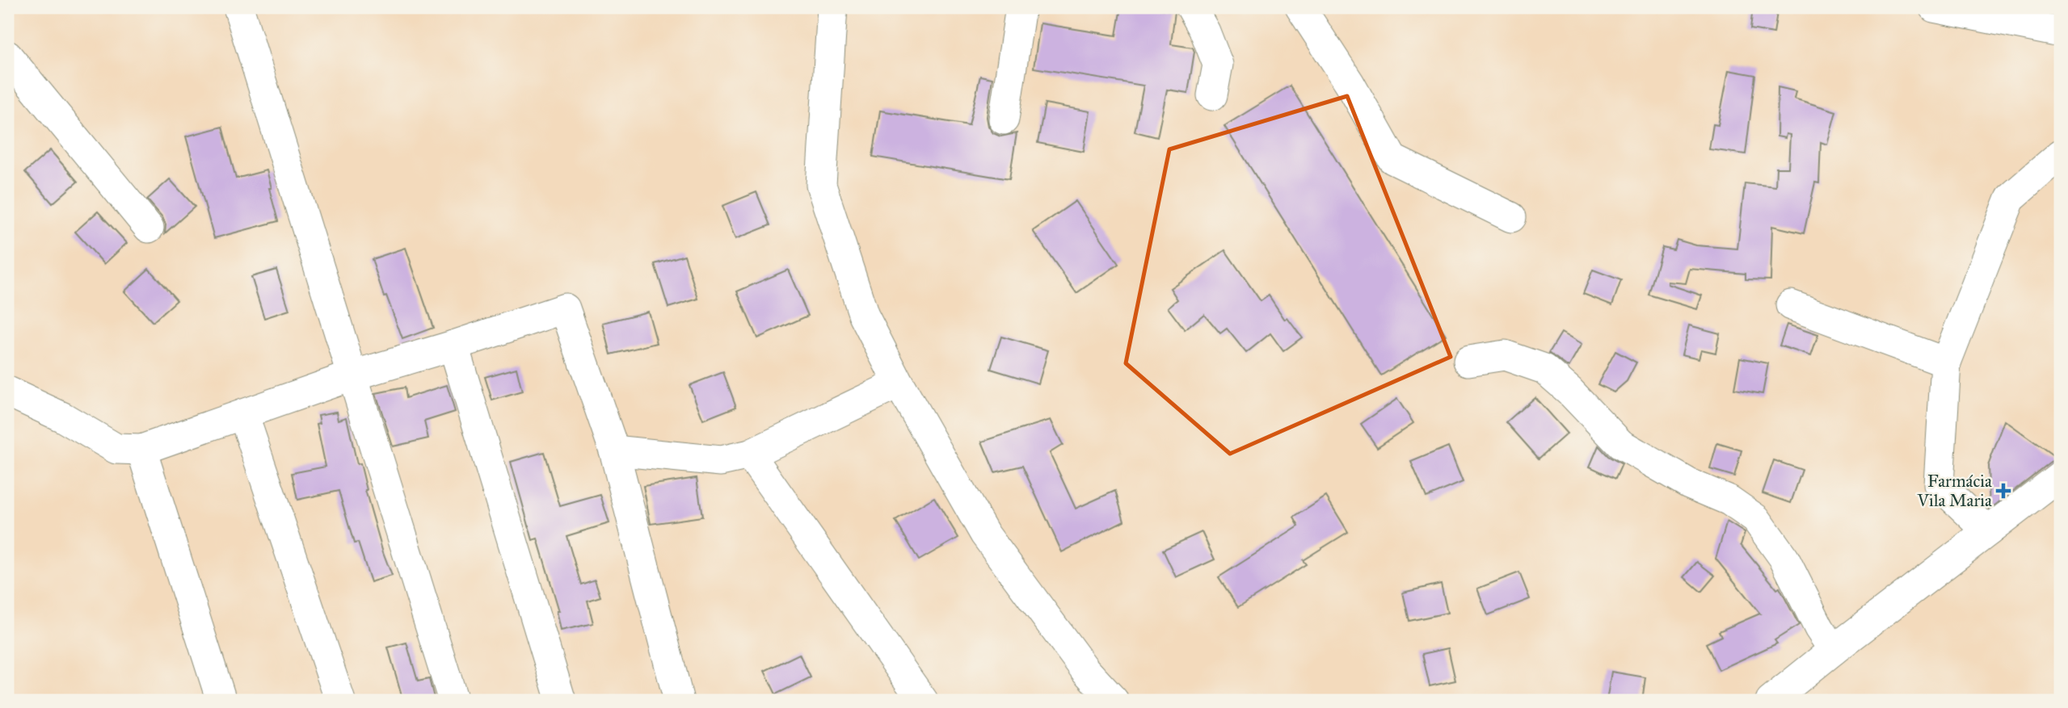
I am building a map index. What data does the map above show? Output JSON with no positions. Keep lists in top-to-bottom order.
{
  "places": {
    "health": ["Farmácia Vila Maria"]
  }
}
